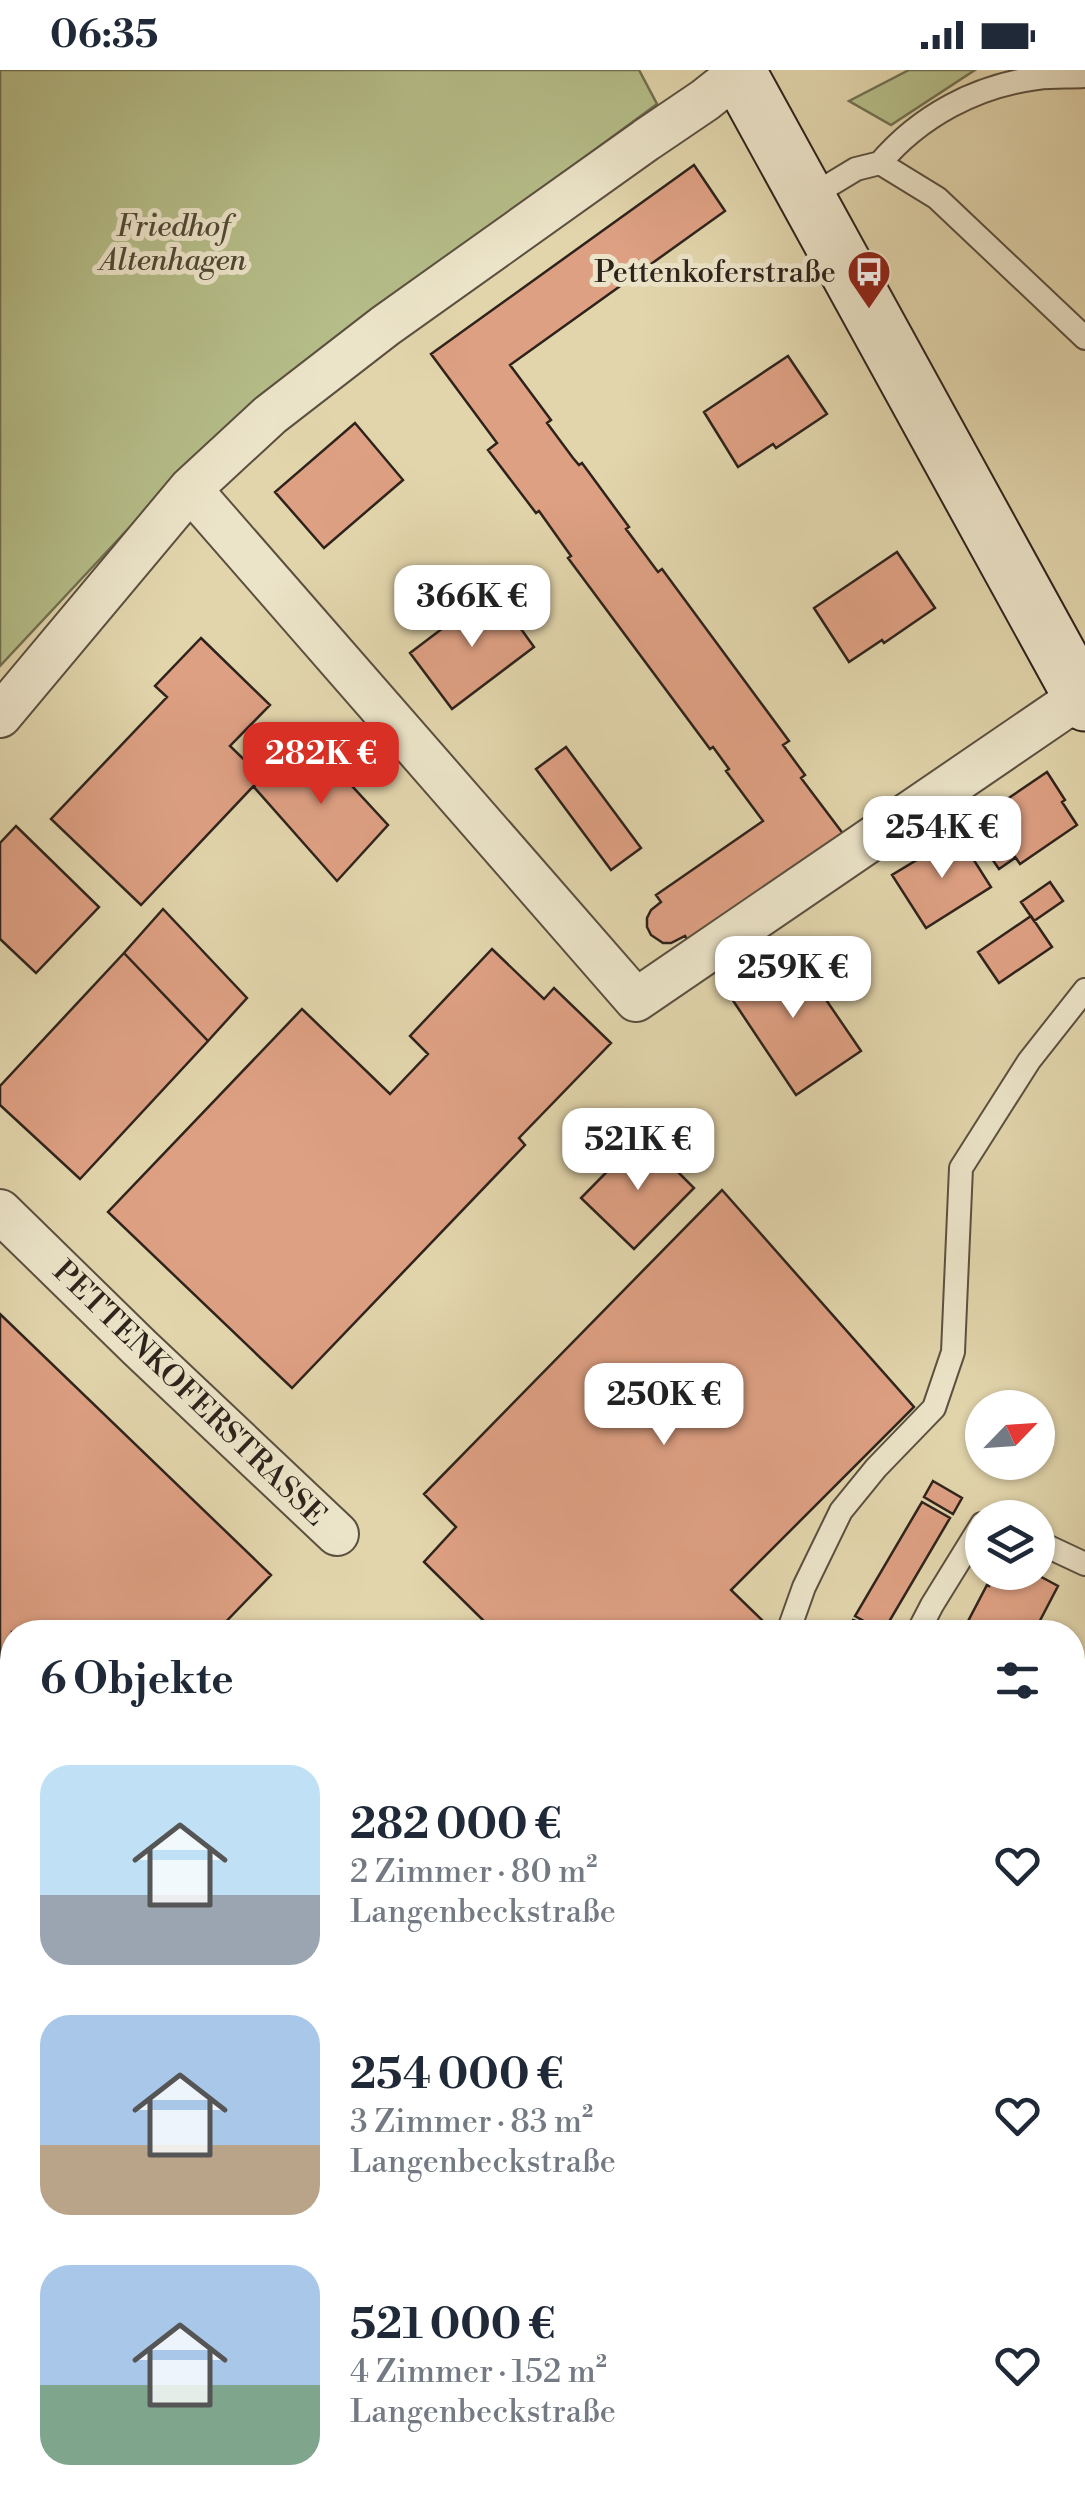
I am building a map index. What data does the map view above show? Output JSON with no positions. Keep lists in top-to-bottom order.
{
  "streets": {
    "street": ["PETTENKOFERSTRASSE"]
  },
  "parks": ["Friedhof Altenhagen"],
  "places": {
    "bus stop": ["Pettenkoferstraße"]
  },
  "north": "top right",
  "page": {
    "status": "06:35",
    "price": [
      "366K €",
      "282K €",
      "254K €",
      "259K €",
      "521K €",
      "250K €"
    ],
    "heading": "6 Objekte",
    "list": [
      {
        "name": "282 000 €",
        "note": "2 Zimmer · 80 m² · Langenbeckstraße"
      },
      {
        "name": "254 000 €",
        "note": "3 Zimmer · 83 m² · Langenbeckstraße"
      },
      {
        "name": "521 000 €",
        "note": "4 Zimmer · 152 m² · Langenbeckstraße"
      }
    ]
  }
}
